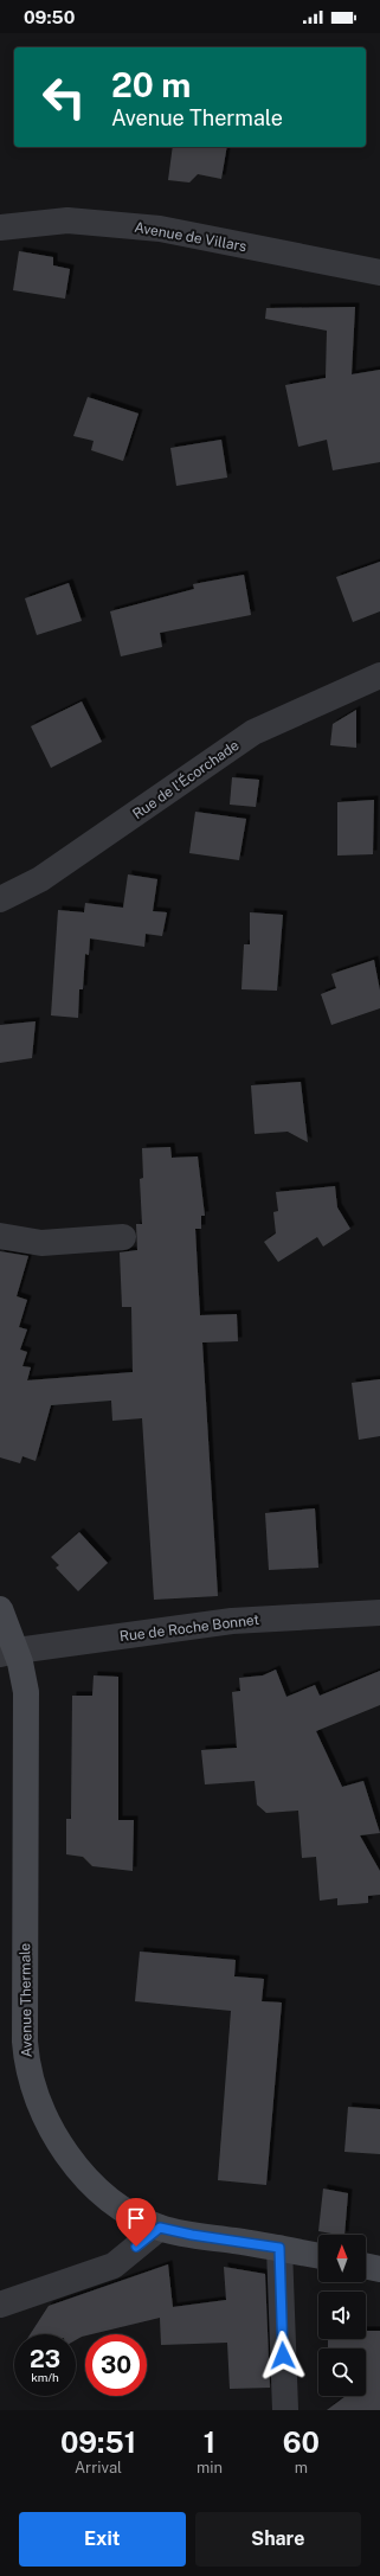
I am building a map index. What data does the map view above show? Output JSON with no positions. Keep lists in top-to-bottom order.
{
  "streets": {
    "main road": ["Avenue Thermale"],
    "street": ["Avenue de Villars", "Rue de l'Écorchade", "Rue de Roche Bonnet"]
  },
  "crossings": [
    ["Rue de Roche Bonnet", "Avenue Thermale"]
  ],
  "north": "top",
  "page": {
    "status": "09:50",
    "turn": ["20 m", "Avenue Thermale"],
    "speed": "23 km/h",
    "limit": "30",
    "eta": [
      "09:51",
      "Arrival",
      "1",
      "min",
      "60",
      "m"
    ],
    "buttons": ["Exit", "Share"]
  }
}
